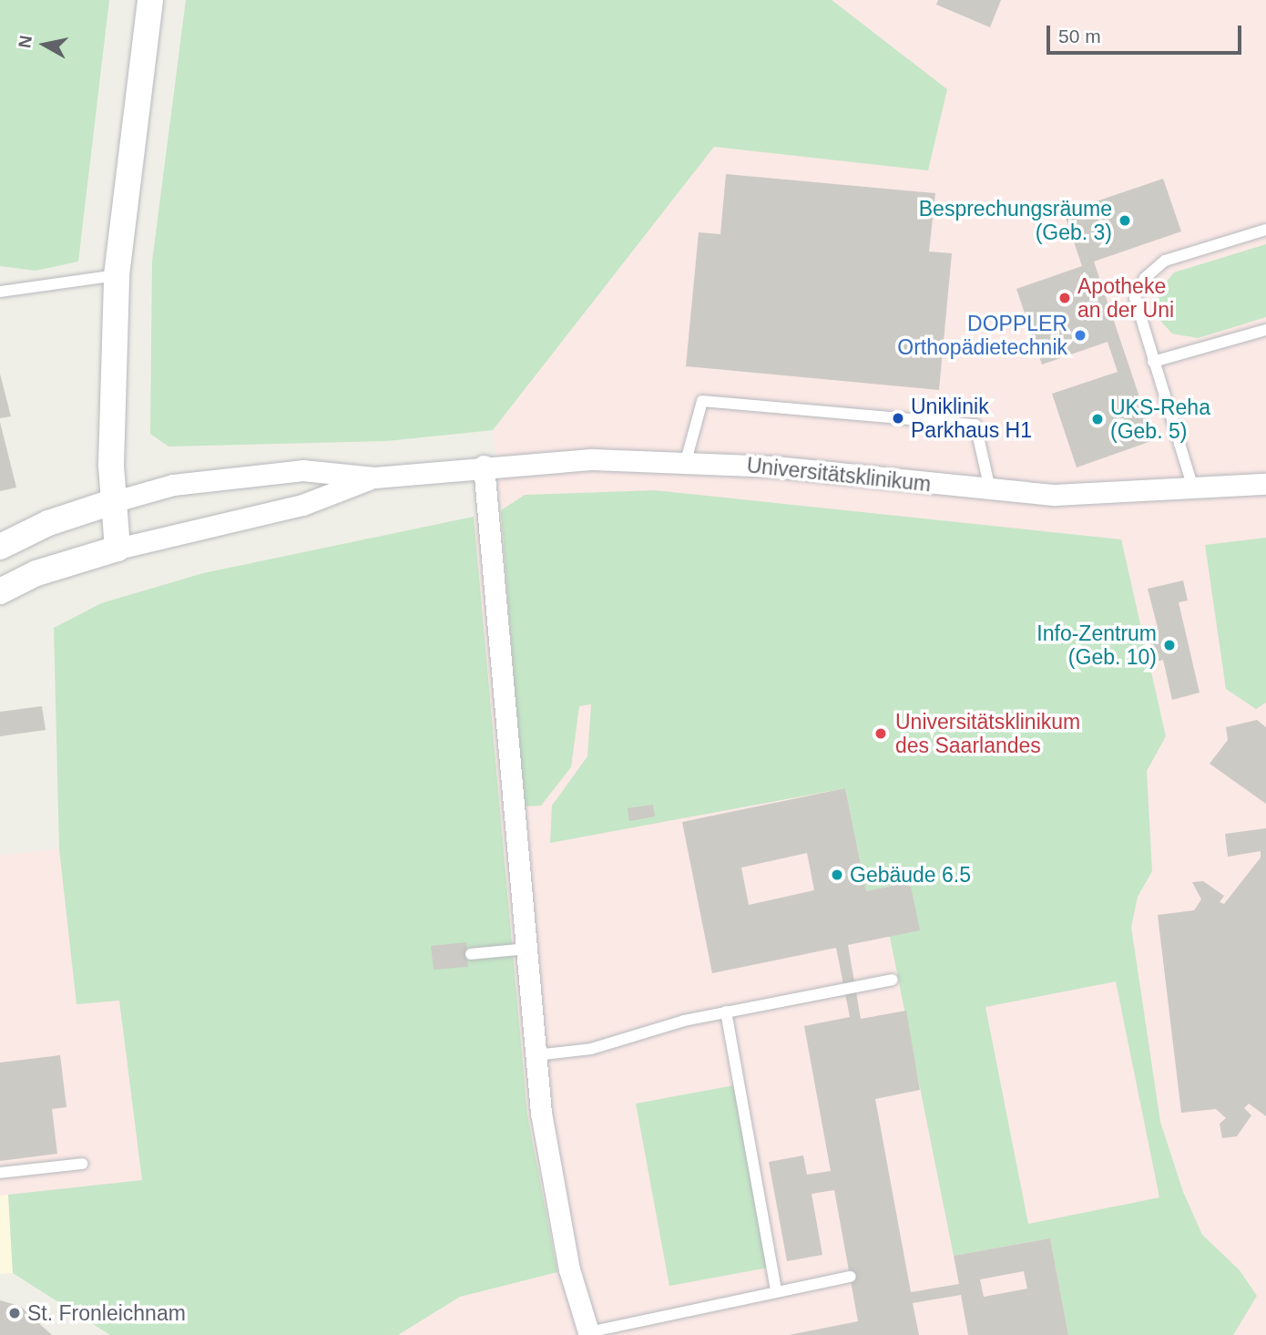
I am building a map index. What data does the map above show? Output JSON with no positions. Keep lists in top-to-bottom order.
{
  "streets": {
    "street": ["Universitätsklinikum"]
  },
  "places": [
    "Besprechungsräume (Geb. 3)",
    "Apotheke an der Uni",
    "DOPPLER Orthopädietechnik",
    "Uniklinik Parkhaus H1",
    "UKS-Reha (Geb. 5)",
    "Info-Zentrum (Geb. 10)",
    "Universitätsklinikum des Saarlandes",
    "Gebäude 6.5",
    "St. Fronleichnam"
  ],
  "scale_bar": "50 m",
  "north": "left"
}
